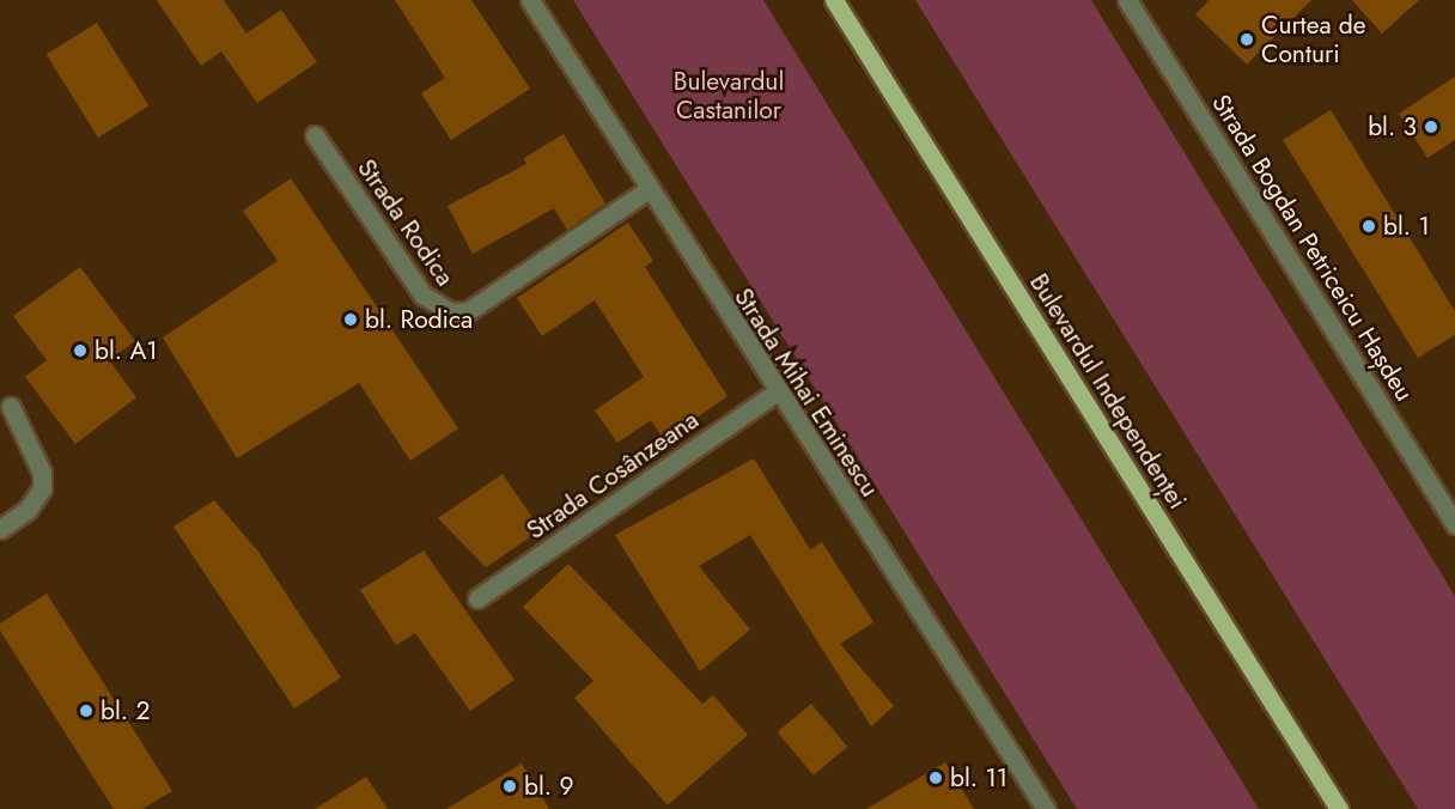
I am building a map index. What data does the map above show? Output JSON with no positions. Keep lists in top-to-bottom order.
{
  "streets": {
    "main road": ["Bulevardul Independenței"],
    "street": [
      "Strada Rodica",
      "Strada Bogdan Petriceicu Hașdeu",
      "Strada Mihai Eminescu",
      "Strada Cosânzeana"
    ]
  },
  "crossings": [
    ["Strada Rodica", "Strada Mihai Eminescu"],
    ["Strada Mihai Eminescu", "Strada Cosânzeana"]
  ],
  "parks": ["Bulevardul Castanilor"],
  "places": [
    "Curtea de Conturi",
    "bl. 3",
    "bl. 1",
    "bl. Rodica",
    "bl. A1",
    "bl. 2",
    "bl. 11",
    "bl. 9"
  ]
}
